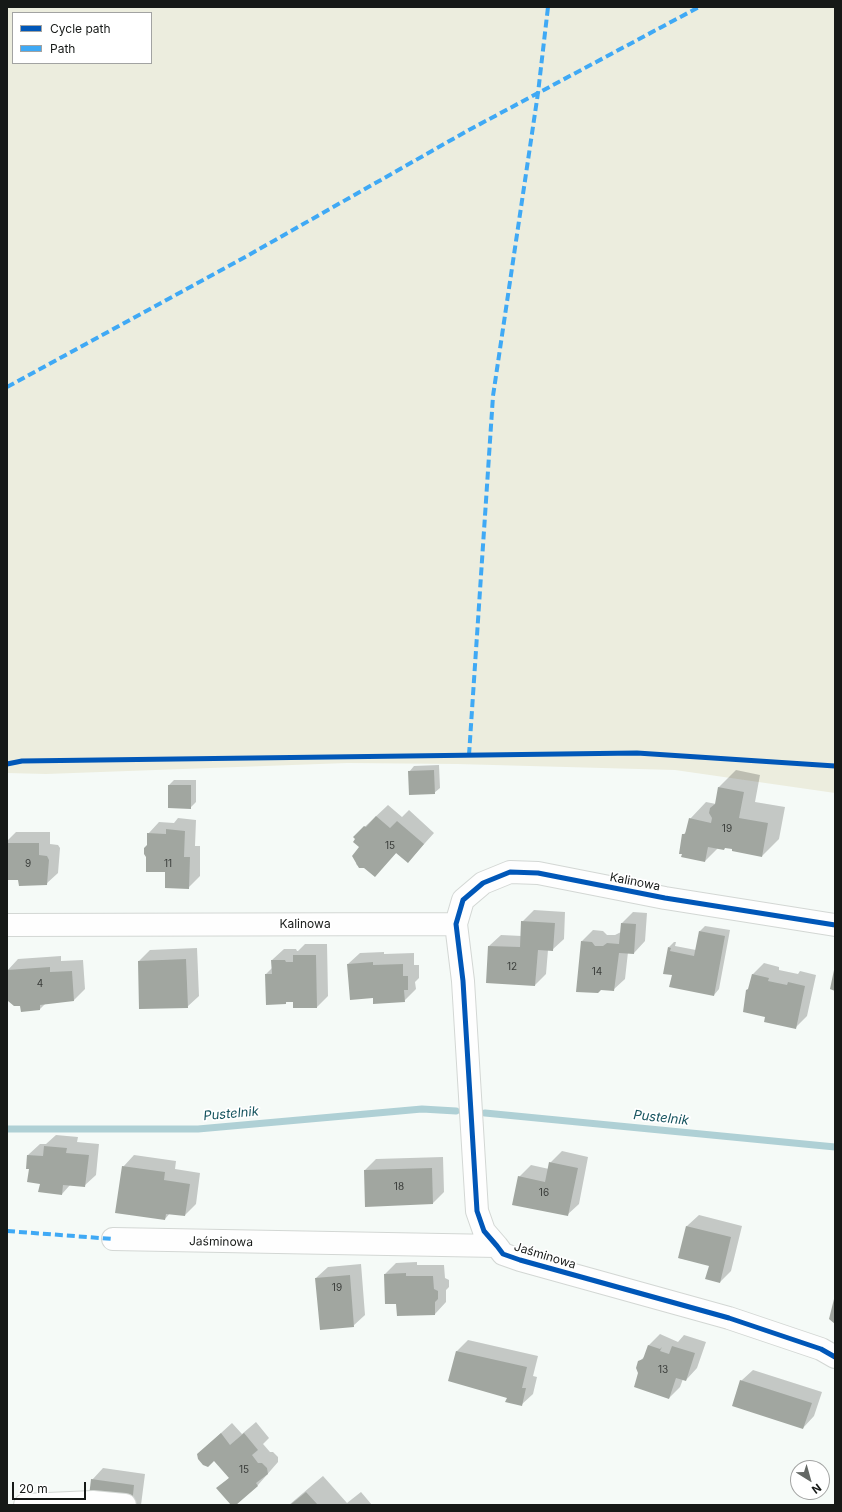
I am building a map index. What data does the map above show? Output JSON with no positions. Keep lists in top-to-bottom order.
{
  "streets": {
    "street": ["Kalinowa", "Jaśminowa"]
  },
  "crossings": [
    ["Kalinowa", "Jaśminowa"]
  ],
  "water": ["Pustelnik"],
  "house_numbers": [
    "19",
    "15",
    "9",
    "11",
    "12",
    "14",
    "4",
    "18",
    "16",
    "19",
    "13",
    "15"
  ],
  "legend": ["Cycle path", "Path"],
  "scale_bar": "20 m",
  "north": "bottom right"
}
